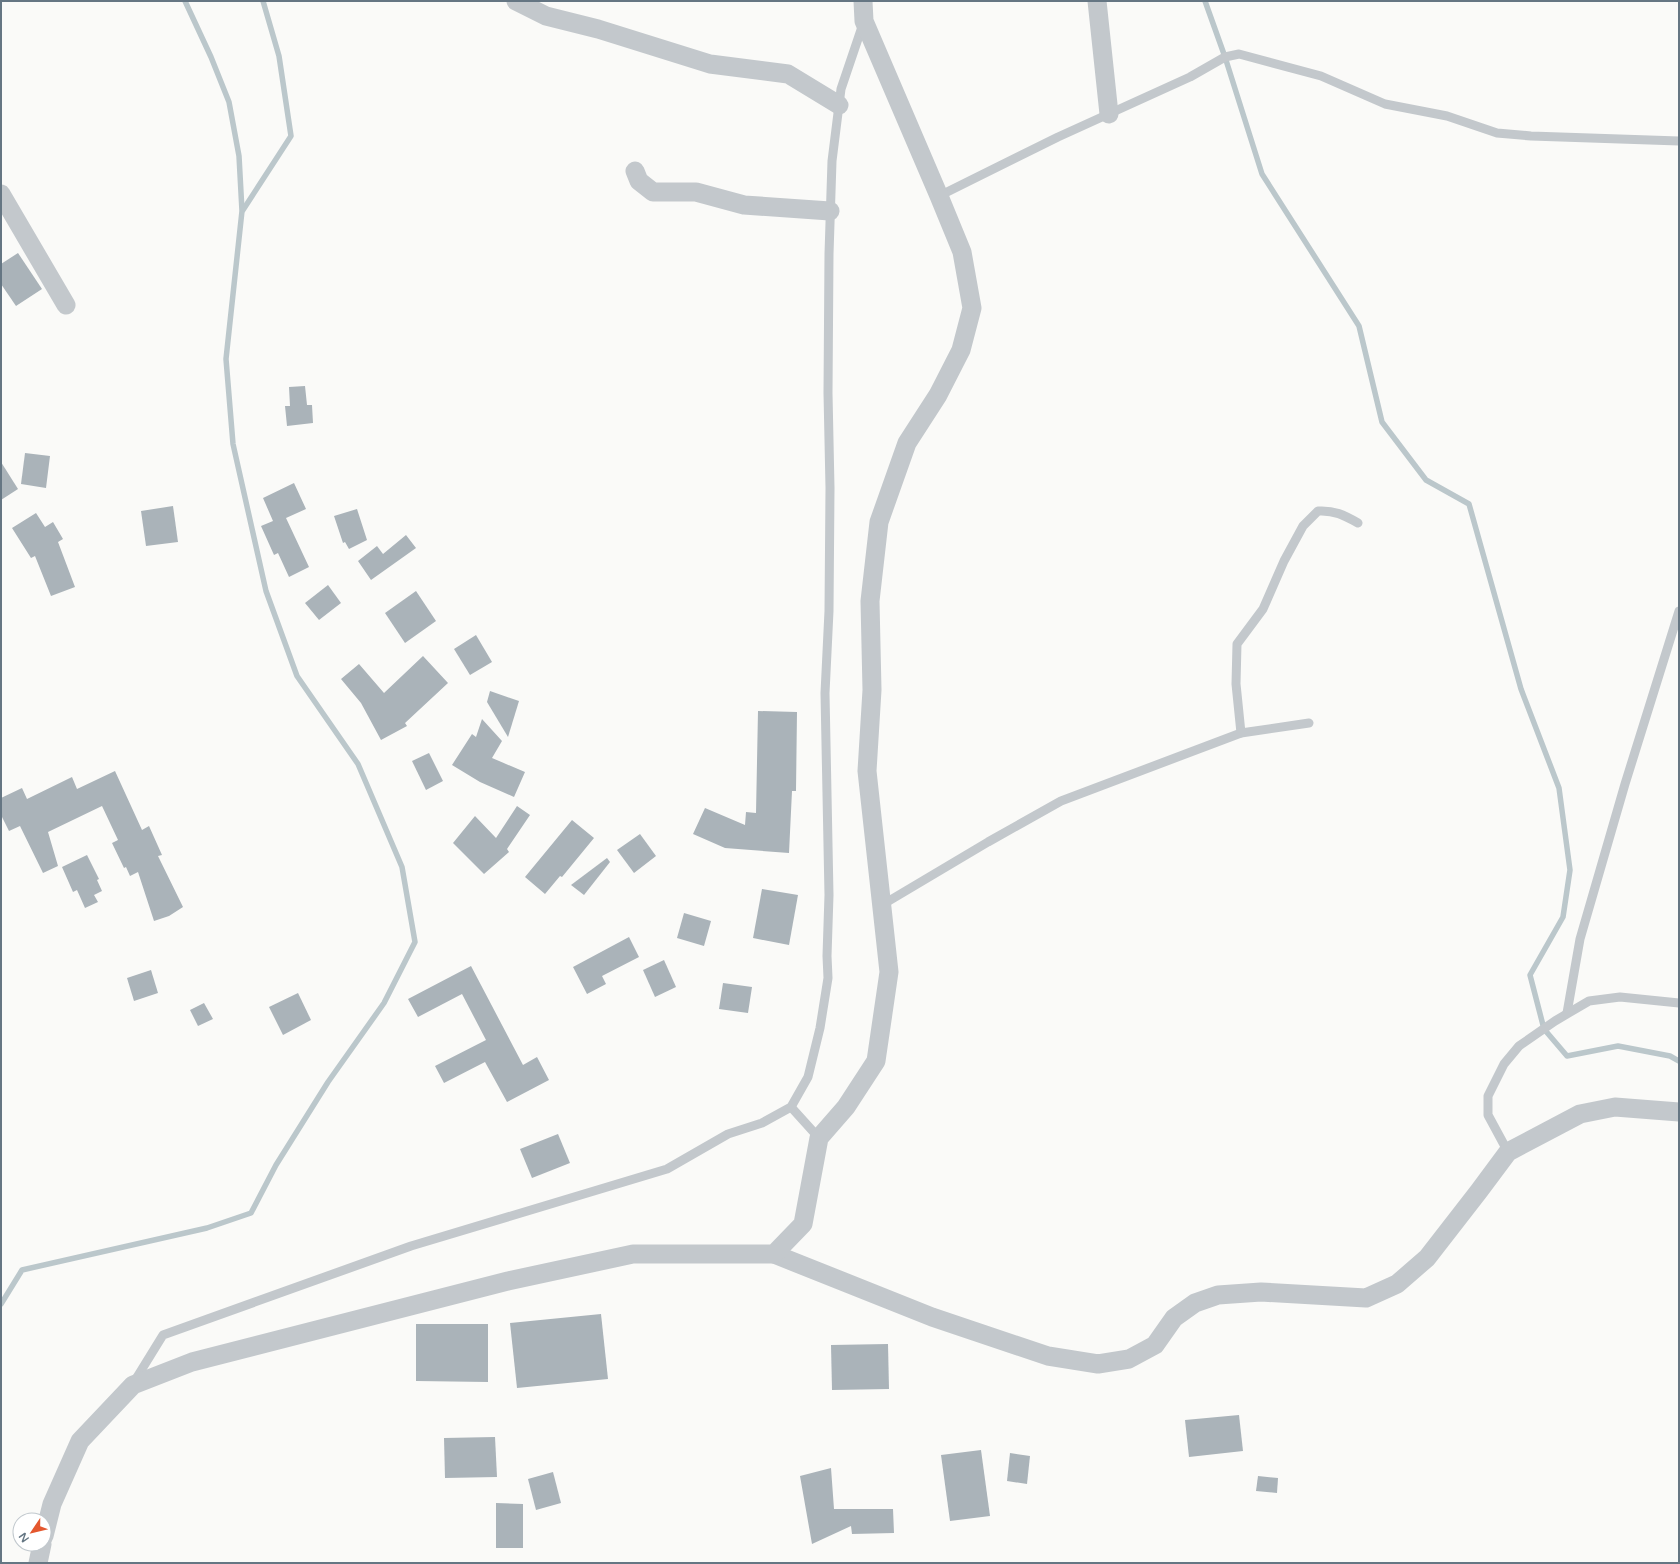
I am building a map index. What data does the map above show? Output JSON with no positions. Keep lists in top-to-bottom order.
{
  "north": "bottom left"
}
